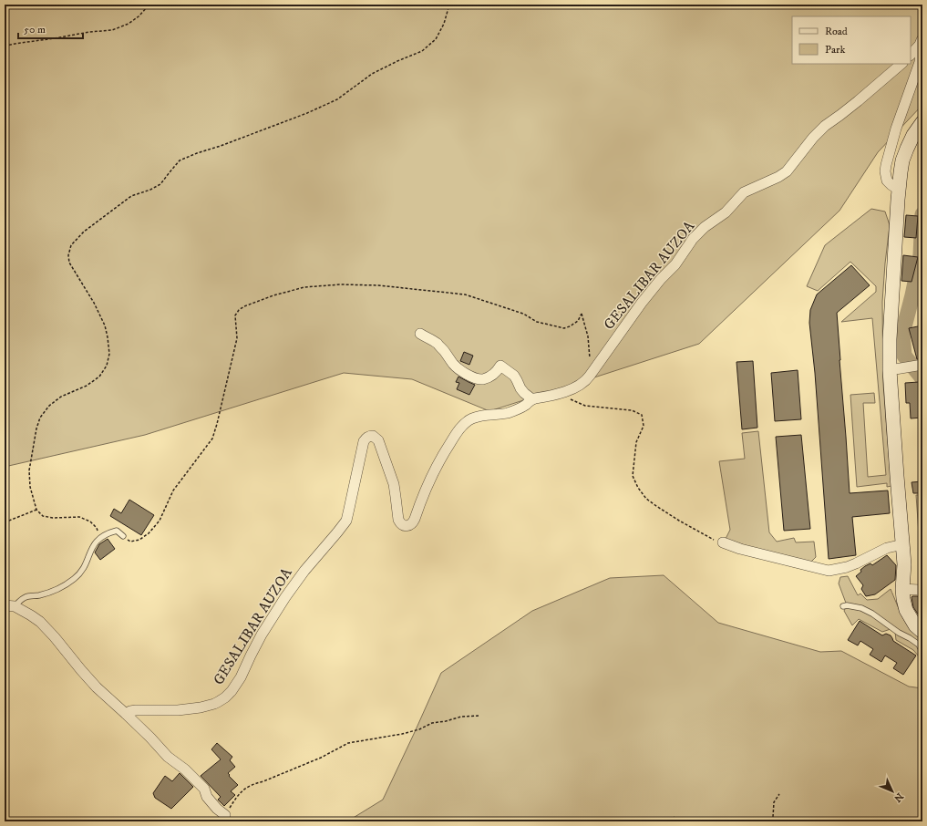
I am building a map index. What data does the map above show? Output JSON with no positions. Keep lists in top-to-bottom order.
{
  "streets": {
    "street": ["GESALIBAR AUZOA"]
  },
  "legend": ["Road", "Park"],
  "scale_bar": "50 m",
  "north": "bottom right"
}
